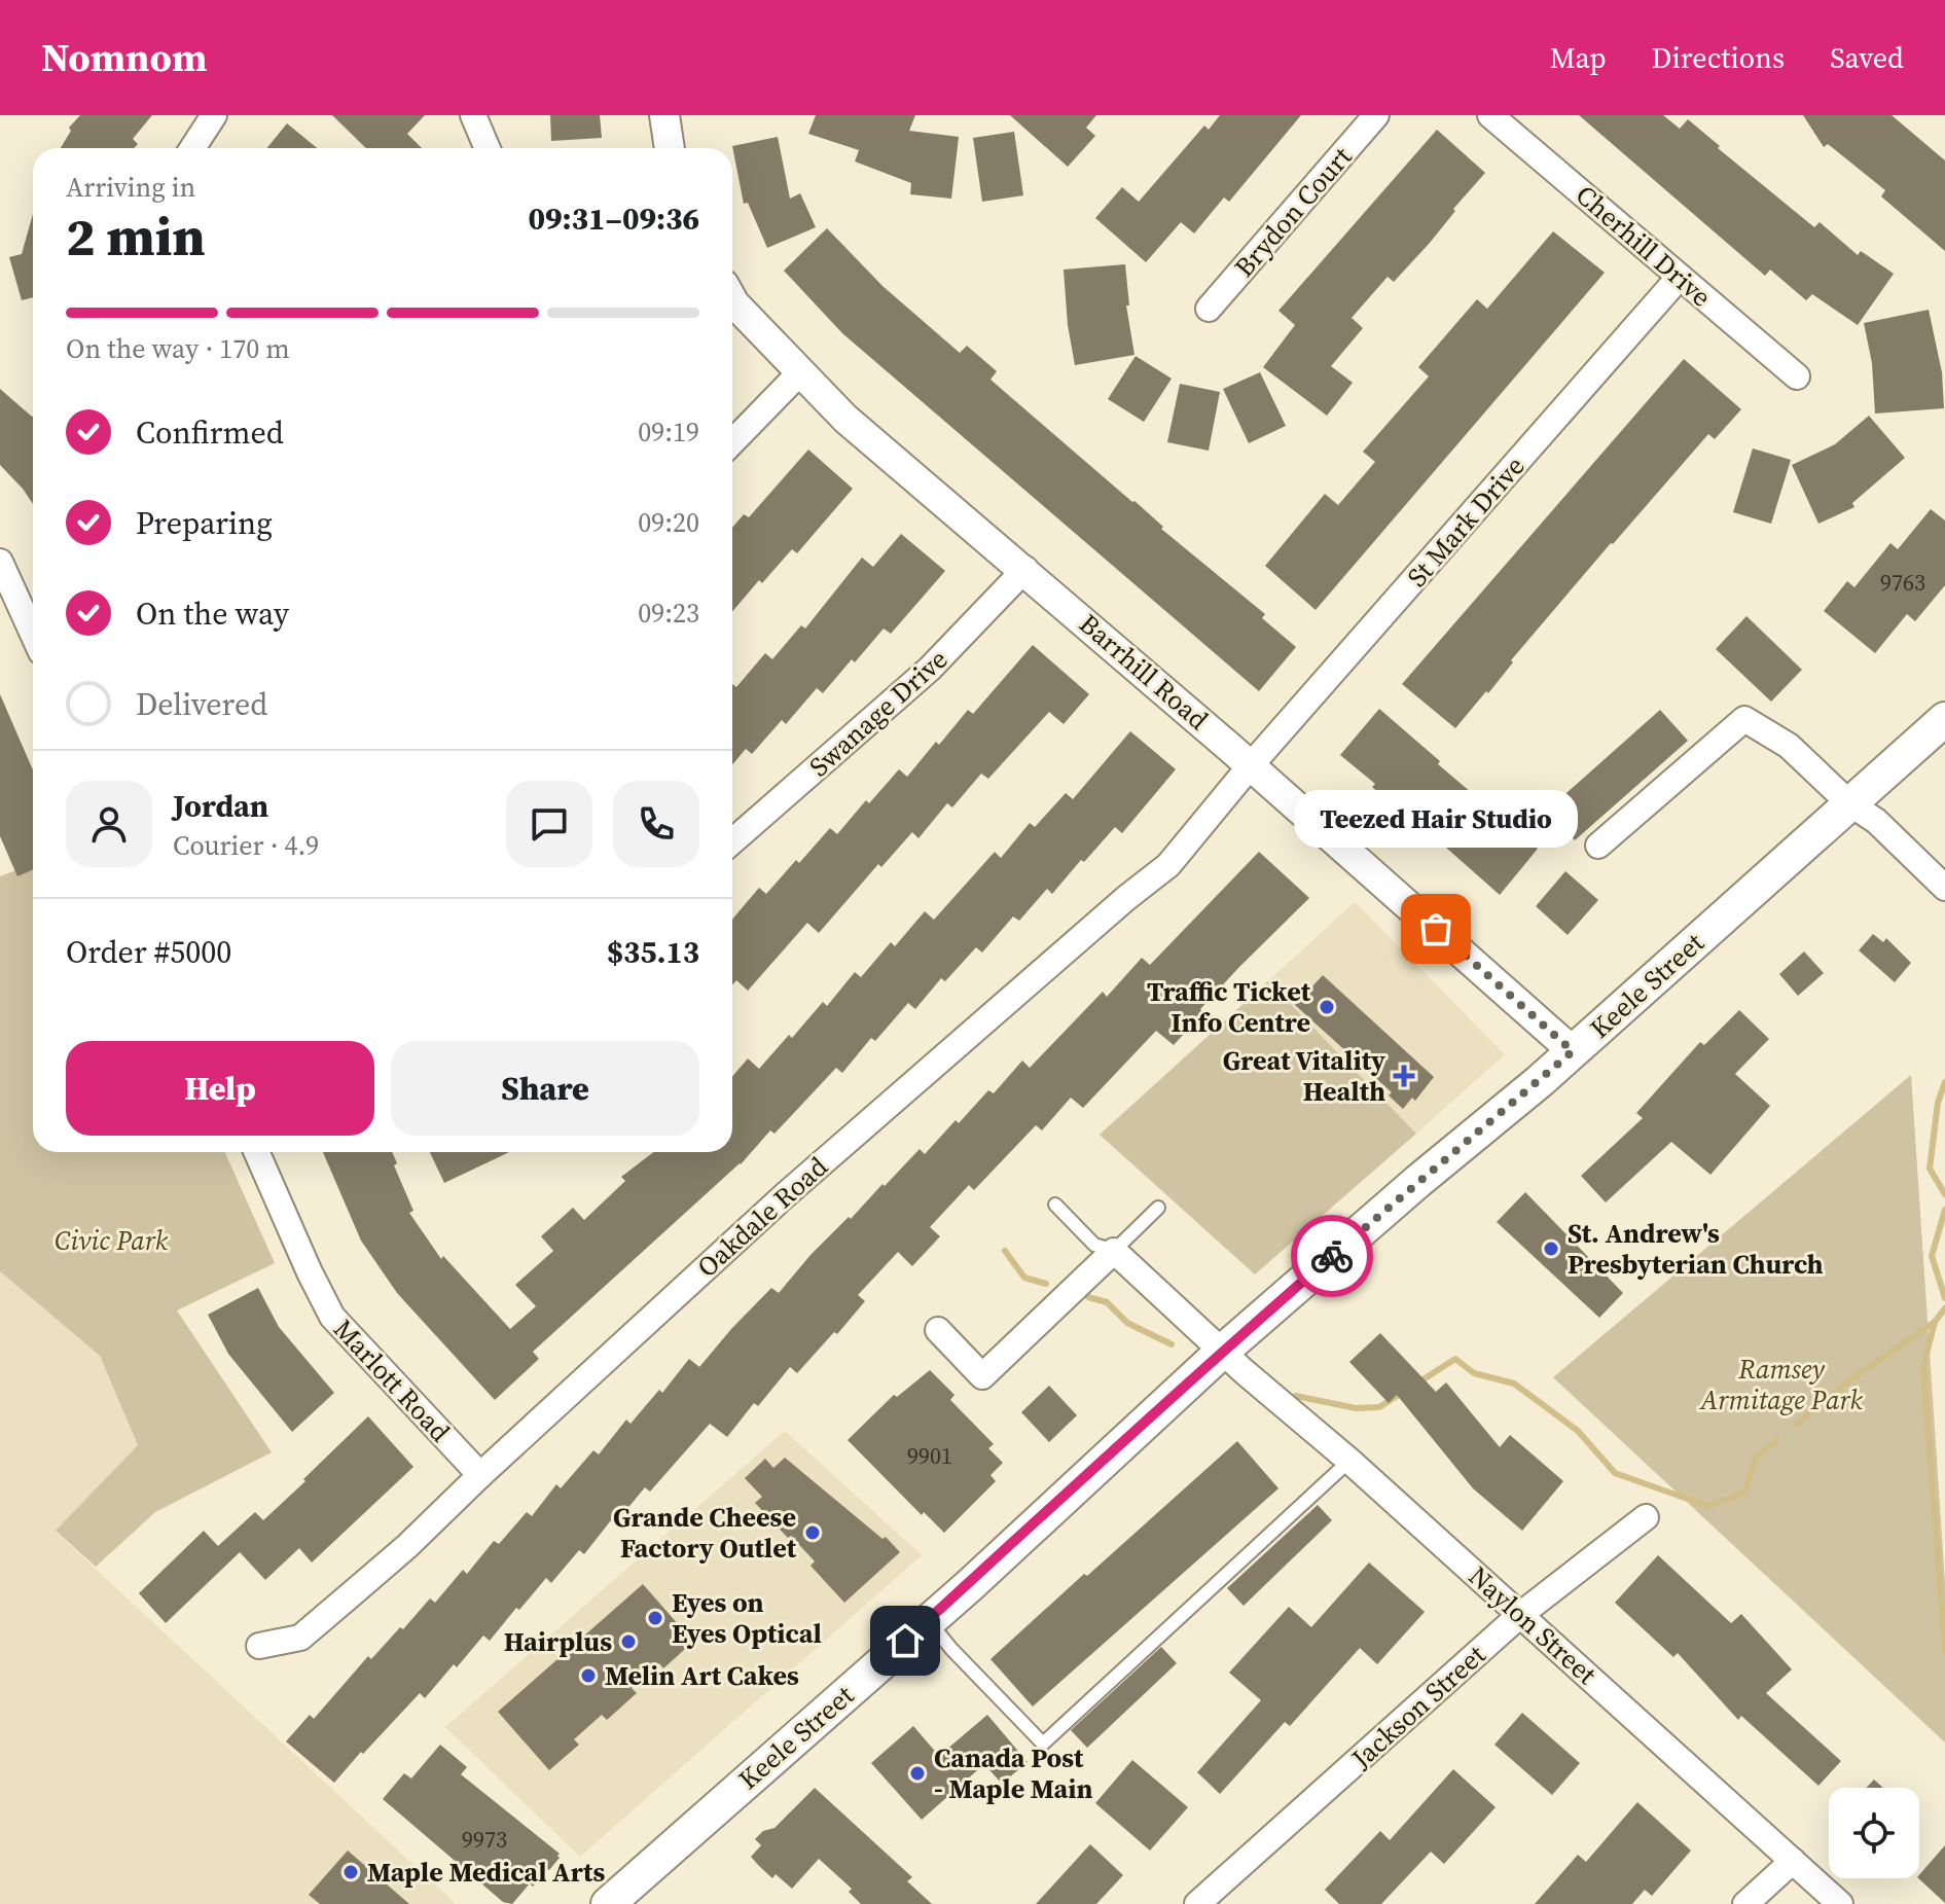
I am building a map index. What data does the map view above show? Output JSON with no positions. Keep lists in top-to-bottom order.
{
  "streets": {
    "main road": ["Keele Street"],
    "street": [
      "Brydon Court",
      "Cherhill Drive",
      "St Mark Drive",
      "Barrhill Road",
      "Swanage Drive",
      "Oakdale Road",
      "Marlott Road",
      "Naylon Street",
      "Jackson Street"
    ]
  },
  "crossings": [
    ["Cherhill Drive", "St Mark Drive"],
    ["St Mark Drive", "Barrhill Road"],
    ["St Mark Drive", "Oakdale Road"],
    ["Barrhill Road", "Swanage Drive"],
    ["Barrhill Road", "Keele Street"],
    ["Barrhill Road", "Oakdale Road"],
    ["Keele Street", "Naylon Street"],
    ["Oakdale Road", "Marlott Road"],
    ["Naylon Street", "Jackson Street"]
  ],
  "parks": ["Civic Park", "Ramsey Armitage Park"],
  "places": {
    "other": [
      "Teezed Hair Studio",
      "Traffic Ticket Info Centre",
      "St. Andrew's Presbyterian Church",
      "Grande Cheese Factory Outlet",
      "Eyes on Eyes Optical",
      "Hairplus",
      "Melin Art Cakes",
      "Canada Post - Maple Main",
      "Maple Medical Arts"
    ],
    "health": ["Great Vitality Health"]
  },
  "house_numbers": ["9763", "9901", "9973"],
  "page": {
    "header": "Nomnom",
    "nav": ["Map", "Directions", "Saved"],
    "heading": ["2 min", "Arriving in", "09:31–09:36"],
    "panel": [
      "Jordan",
      "Courier · 4.9",
      "Order #5000",
      "$35.13"
    ],
    "bar": "On the way · 170 m",
    "list": [
      ["Confirmed", "09:19"],
      ["Preparing", "09:20"],
      ["On the way", "09:23"],
      "Delivered"
    ],
    "bubble": "Teezed Hair Studio",
    "buttons": ["Help", "Share"]
  }
}
